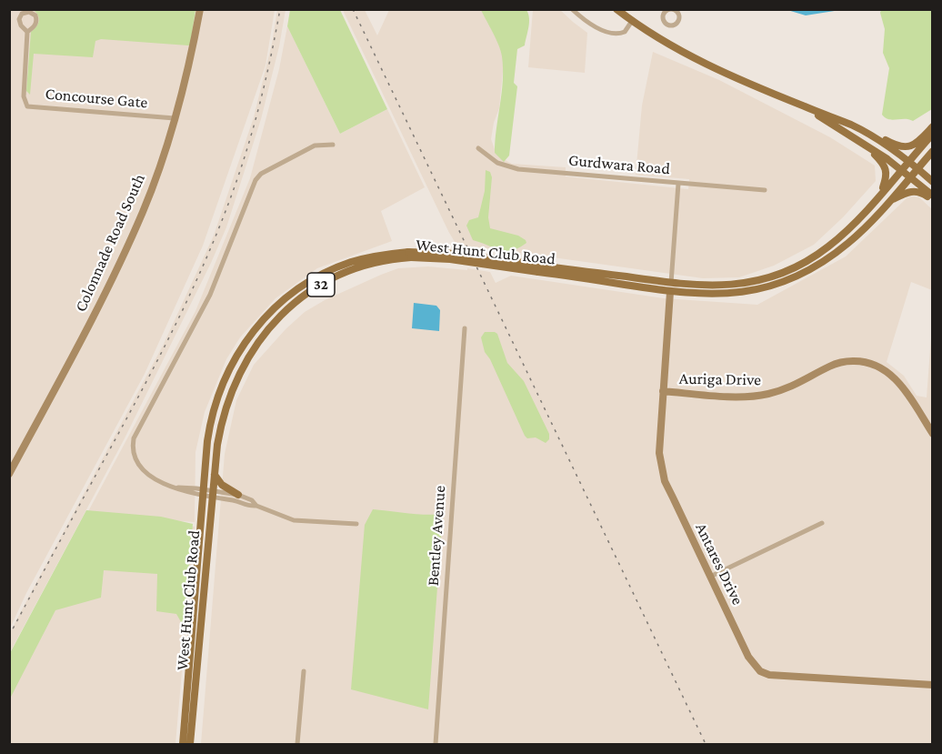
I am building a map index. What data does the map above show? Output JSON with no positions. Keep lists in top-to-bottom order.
{
  "streets": {
    "main road": ["West Hunt Club Road", "32"],
    "street": [
      "Concourse Gate",
      "Gurdwara Road",
      "Colonnade Road South",
      "Auriga Drive",
      "Bentley Avenue",
      "Antares Drive"
    ]
  },
  "crossings": [
    ["Concourse Gate", "Colonnade Road South"],
    ["West Hunt Club Road", "Antares Drive"],
    ["Auriga Drive", "Antares Drive"]
  ]
}
